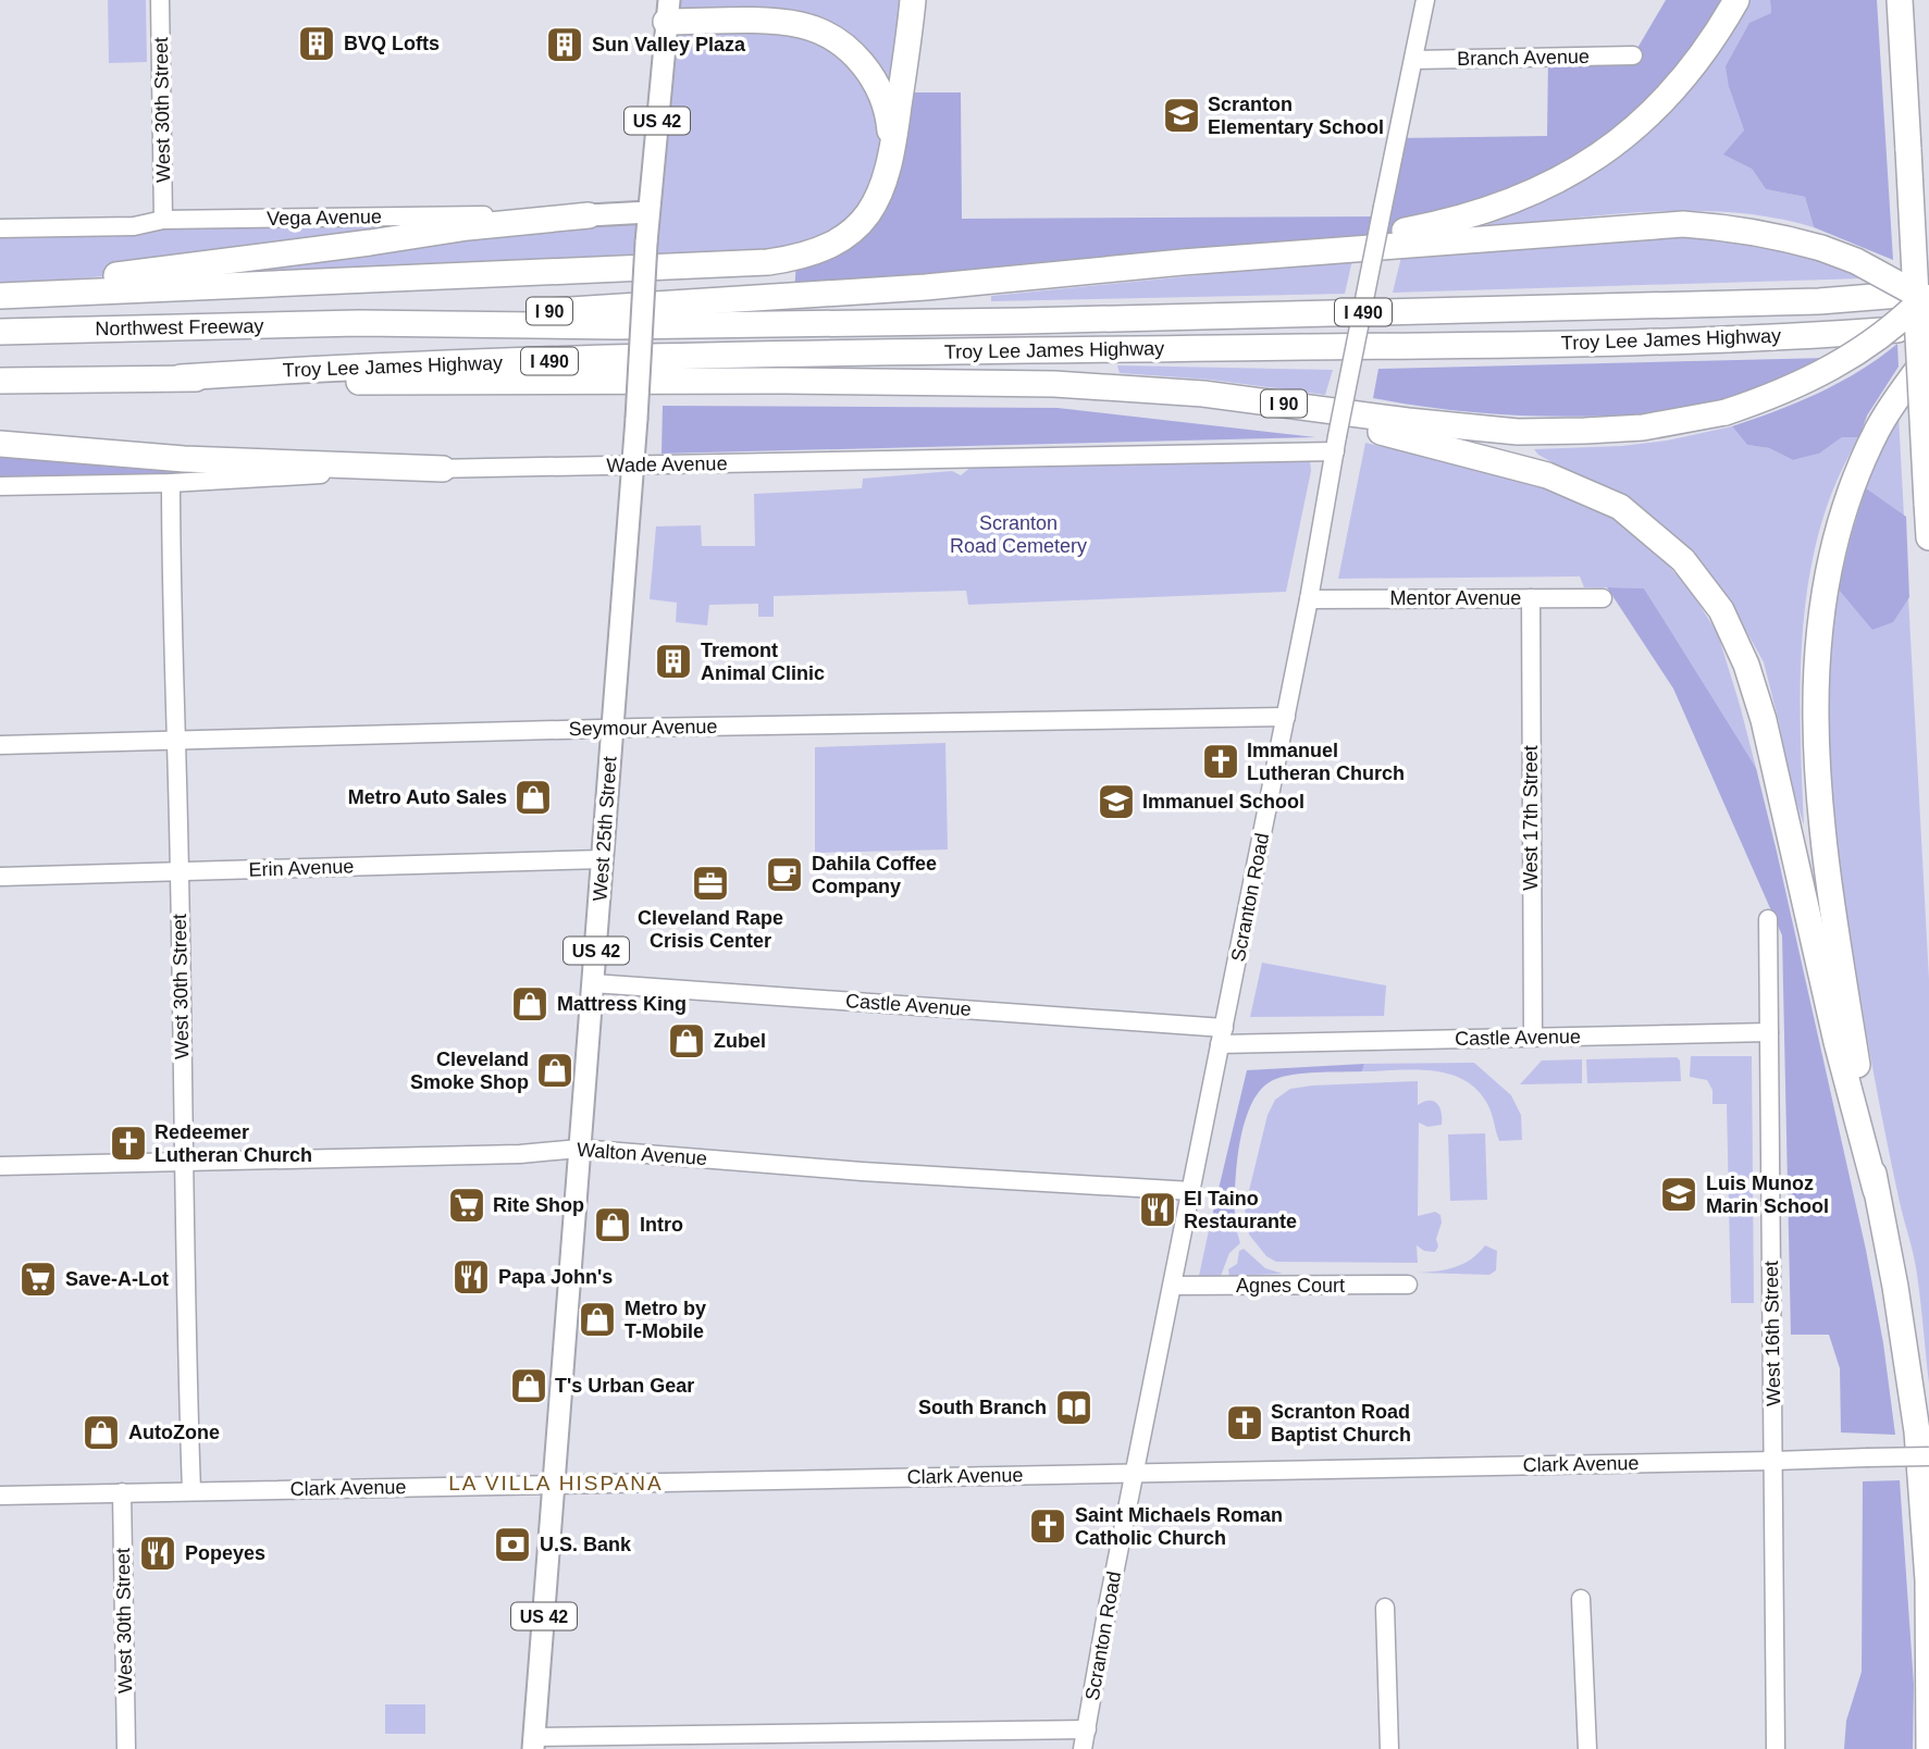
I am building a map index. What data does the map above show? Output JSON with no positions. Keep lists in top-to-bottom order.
{
  "streets": {
    "highway": [
      "I 90",
      "I 490",
      "Northwest Freeway",
      "Troy Lee James Highway"
    ],
    "main road": ["US 42", "Vega Avenue", "West 25th Street"],
    "street": [
      "Branch Avenue",
      "West 30th Street",
      "Wade Avenue",
      "Mentor Avenue",
      "Seymour Avenue",
      "West 17th Street",
      "Erin Avenue",
      "Scranton Road",
      "Castle Avenue",
      "Walton Avenue",
      "Agnes Court",
      "West 16th Street",
      "Clark Avenue"
    ]
  },
  "crossings": [
    ["Branch Avenue", "Scranton Road"],
    ["West 30th Street", "Vega Avenue"],
    ["West 30th Street", "Wade Avenue"],
    ["West 30th Street", "Seymour Avenue"],
    ["West 30th Street", "Erin Avenue"],
    ["West 30th Street", "Walton Avenue"],
    ["West 30th Street", "Clark Avenue"],
    ["Vega Avenue", "West 25th Street"],
    ["I 90", "Northwest Freeway"],
    ["I 90", "Troy Lee James Highway"],
    ["Northwest Freeway", "Troy Lee James Highway"],
    ["Wade Avenue", "West 25th Street"],
    ["Wade Avenue", "Scranton Road"],
    ["Mentor Avenue", "West 17th Street"],
    ["Mentor Avenue", "Scranton Road"],
    ["Seymour Avenue", "West 25th Street"],
    ["Seymour Avenue", "Scranton Road"],
    ["West 17th Street", "Castle Avenue"],
    ["West 25th Street", "Erin Avenue"],
    ["West 25th Street", "Castle Avenue"],
    ["West 25th Street", "Walton Avenue"],
    ["West 25th Street", "Clark Avenue"],
    ["Scranton Road", "Castle Avenue"],
    ["Scranton Road", "Walton Avenue"],
    ["Scranton Road", "Agnes Court"],
    ["Scranton Road", "Clark Avenue"],
    ["Castle Avenue", "West 16th Street"],
    ["West 16th Street", "Clark Avenue"]
  ],
  "districts": ["LA VILLA HISPANA"],
  "parks": ["Scranton Road Cemetery"],
  "places": {
    "building": ["BVQ Lofts", "Sun Valley Plaza", "Tremont Animal Clinic"],
    "school or university": ["Scranton Elementary School", "Immanuel School", "Luis Munoz Marin School"],
    "church": [
      "Immanuel Lutheran Church",
      "Redeemer Lutheran Church",
      "Scranton Road Baptist Church",
      "Saint Michaels Roman Catholic Church"
    ],
    "shop": [
      "Metro Auto Sales",
      "Mattress King",
      "Zubel",
      "Cleveland Smoke Shop",
      "Intro",
      "Metro by T-Mobile",
      "T's Urban Gear",
      "AutoZone"
    ],
    "cafe": ["Dahila Coffee Company"],
    "office": ["Cleveland Rape Crisis Center"],
    "supermarket": ["Rite Shop", "Save-A-Lot"],
    "restaurant": ["El Taino Restaurante", "Papa John's", "Popeyes"],
    "library": ["South Branch"],
    "bank": ["U.S. Bank"]
  }
}
